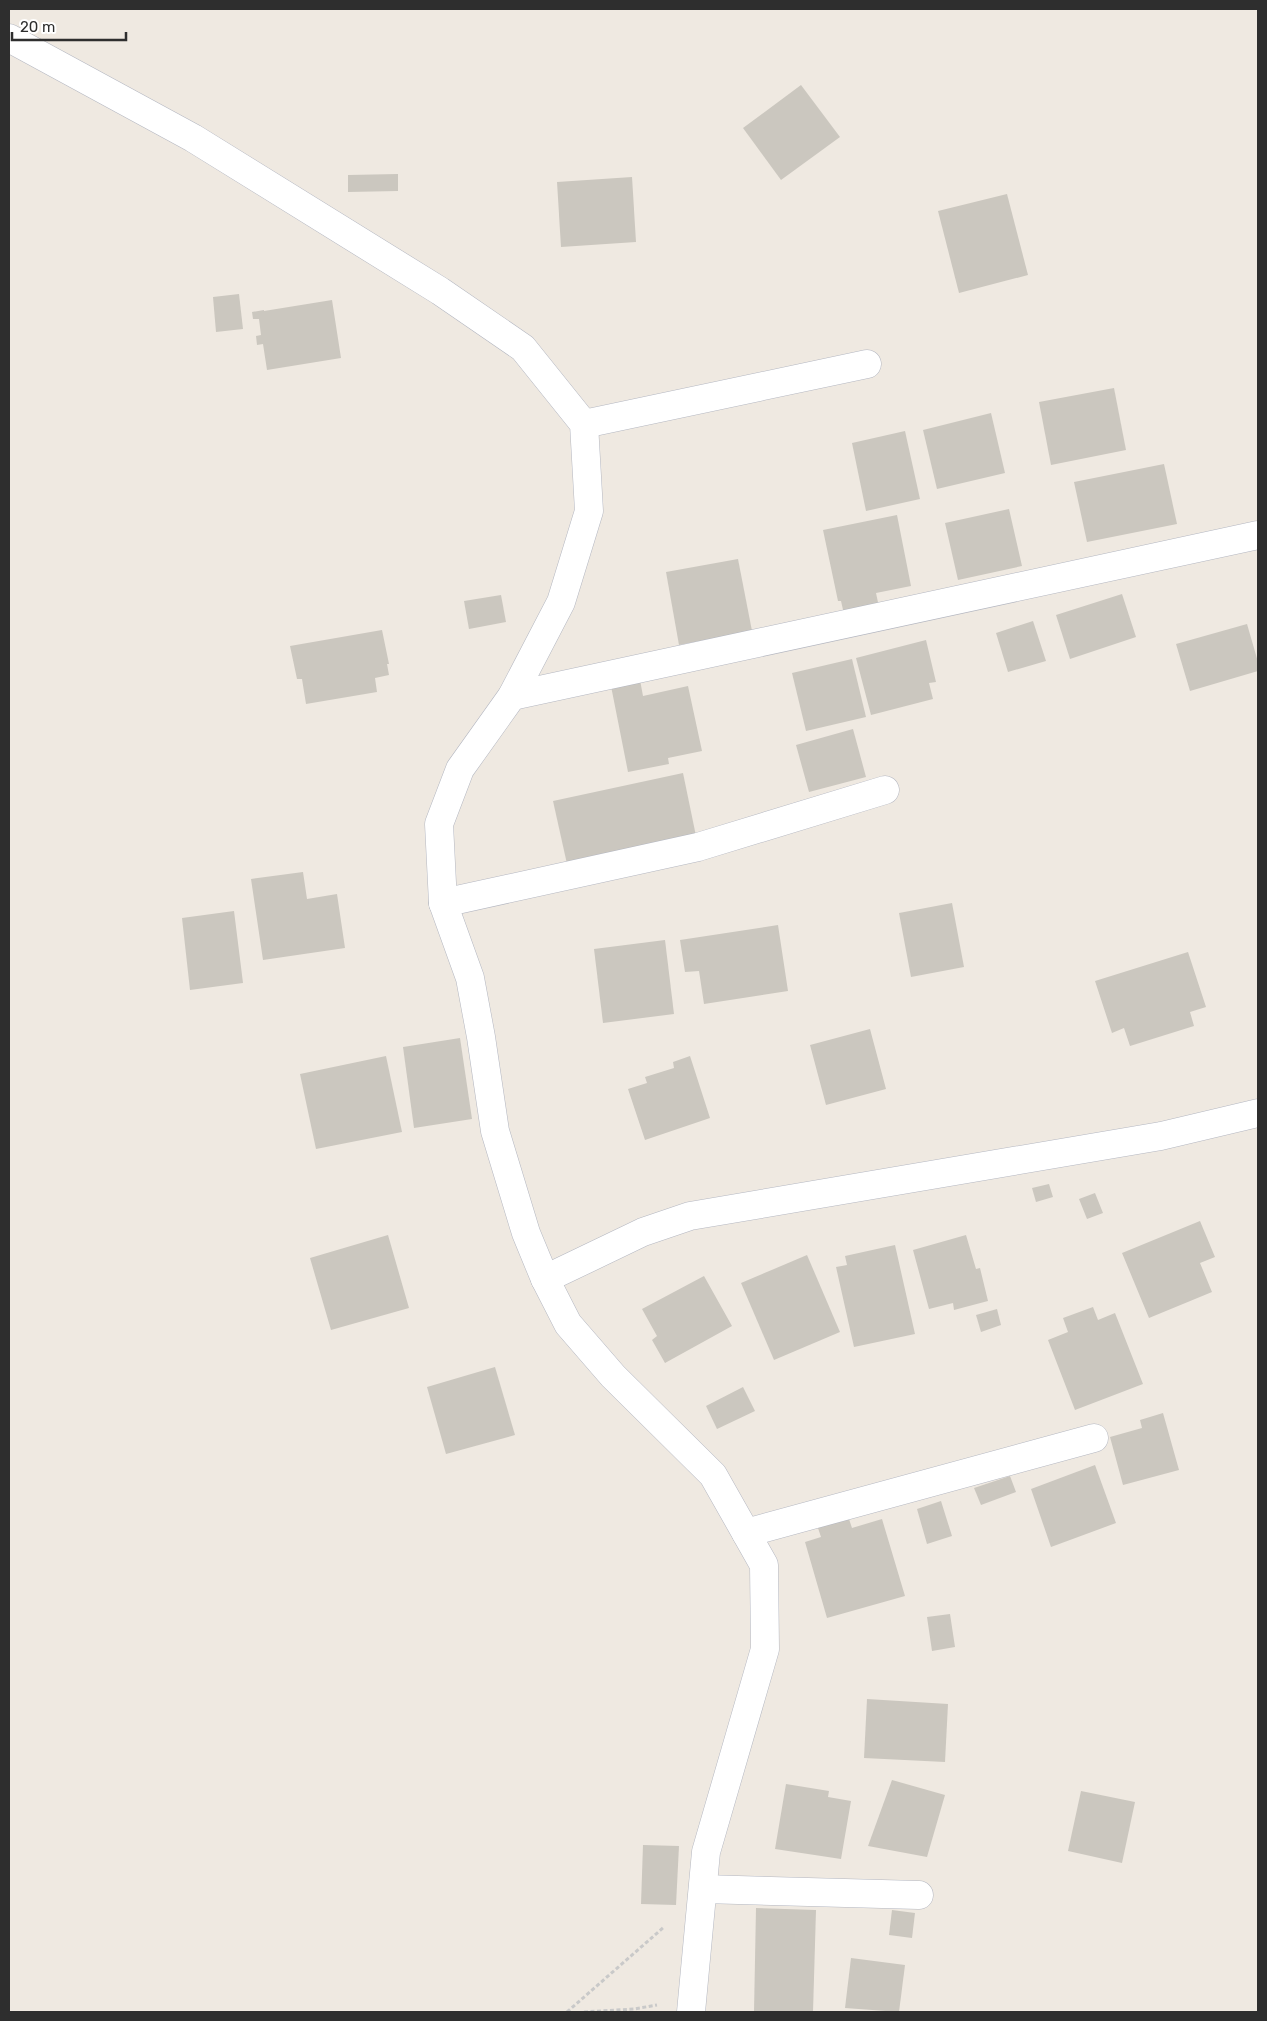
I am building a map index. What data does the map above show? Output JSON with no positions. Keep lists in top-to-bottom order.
{
  "scale_bar": "20 m"
}
